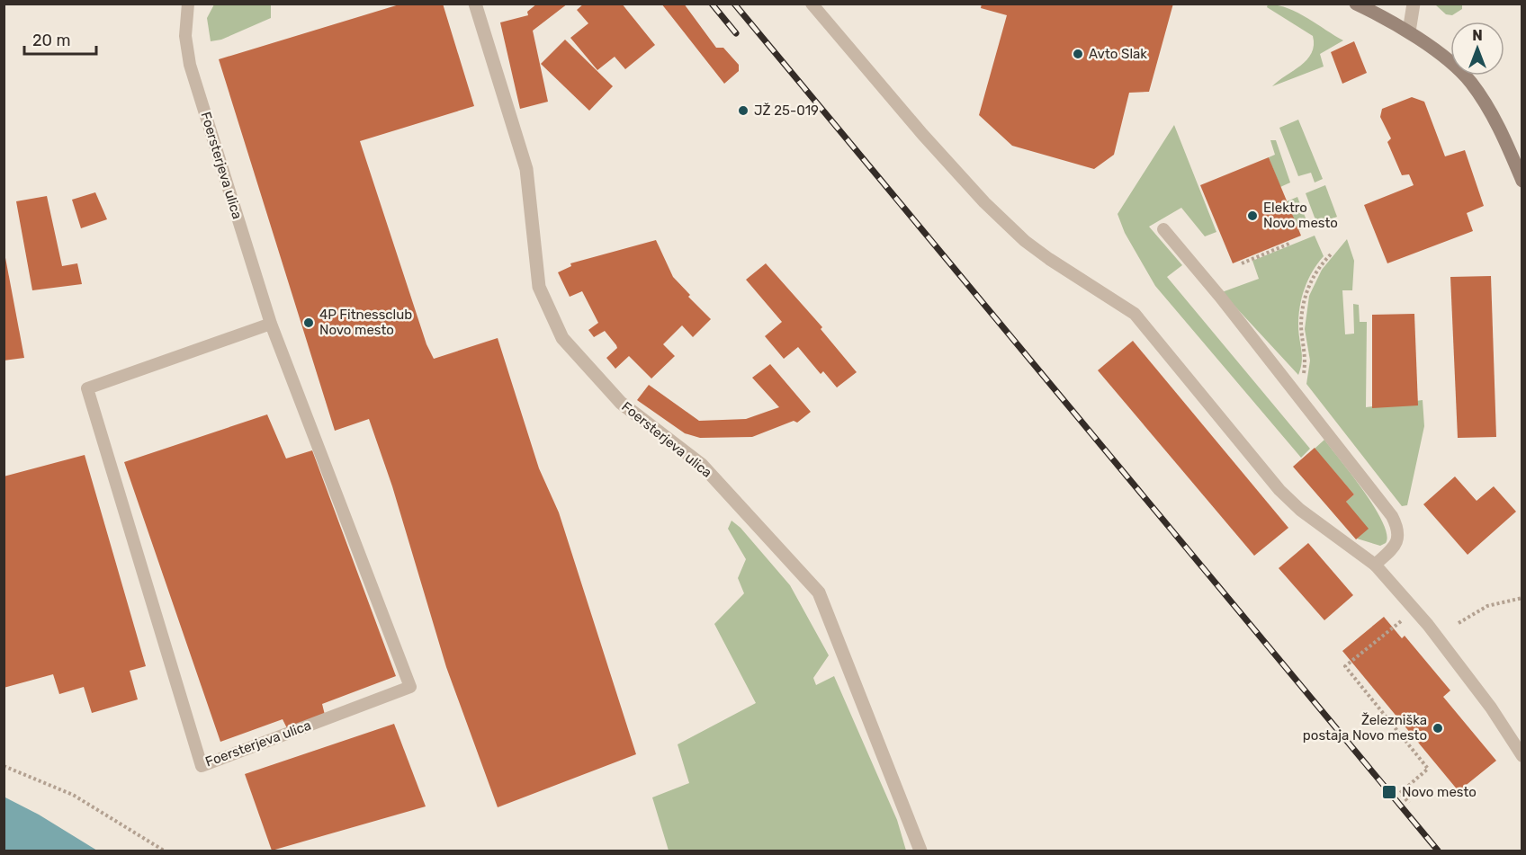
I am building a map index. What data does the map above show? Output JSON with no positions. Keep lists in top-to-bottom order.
{
  "streets": {
    "street": ["Foersterjeva ulica"]
  },
  "places": {
    "other": [
      "Avto Slak",
      "JŽ 25-019",
      "Elektro Novo mesto",
      "4P Fitnessclub Novo mesto",
      "Železniška postaja Novo mesto"
    ],
    "transit": ["Novo mesto"]
  },
  "scale_bar": "20 m",
  "north": "top"
}
